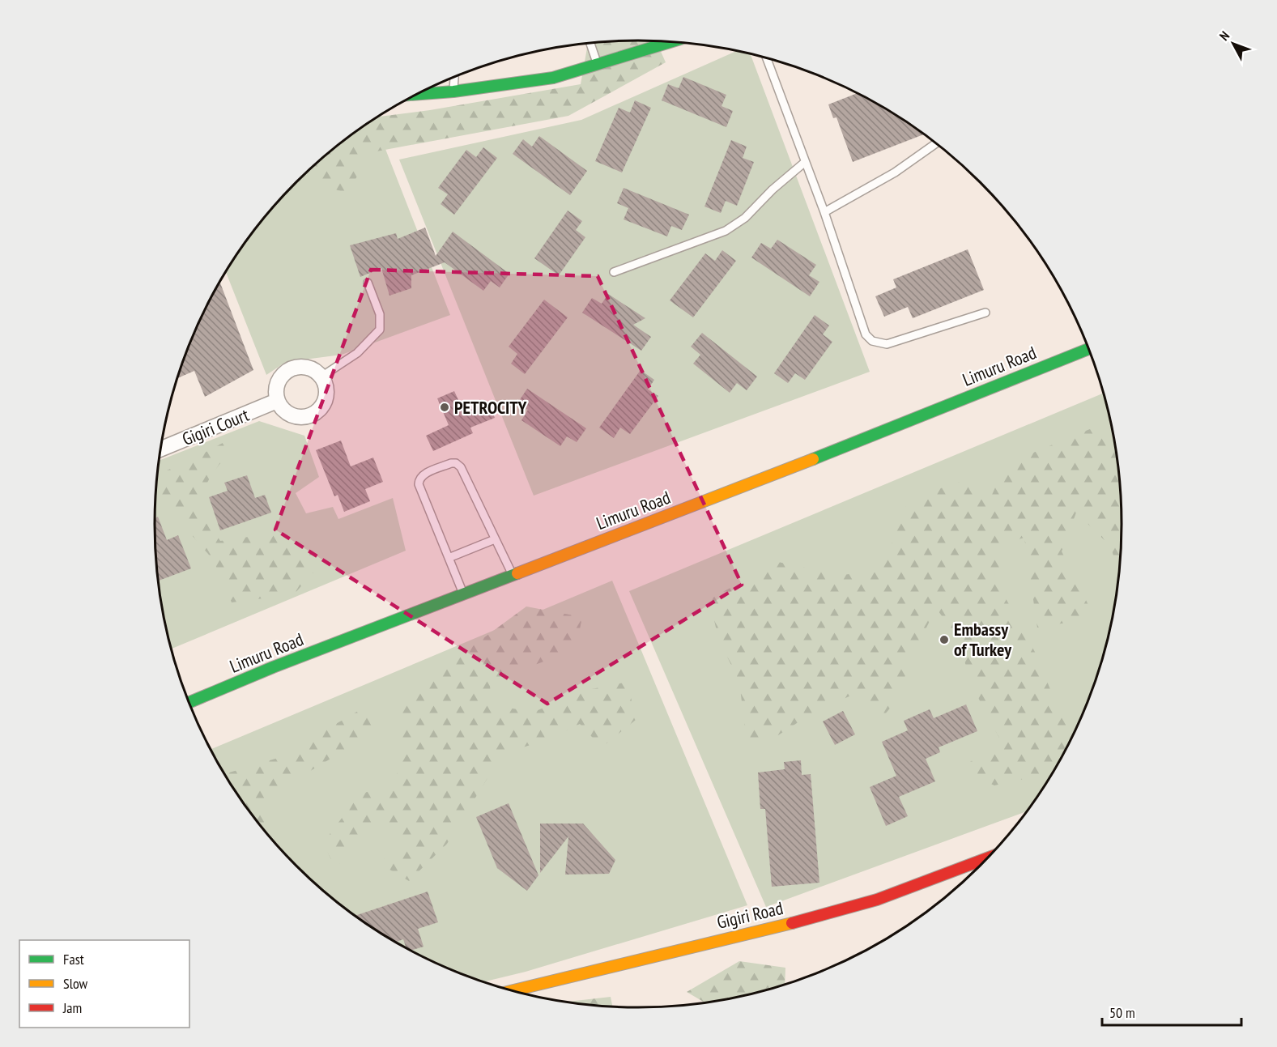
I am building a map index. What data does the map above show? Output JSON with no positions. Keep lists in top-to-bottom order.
{
  "streets": {
    "main road": ["Limuru Road", "Gigiri Road"],
    "street": ["Gigiri Court"]
  },
  "places": ["PETROCITY", "Embassy of Turkey"],
  "legend": ["Fast", "Slow", "Jam"],
  "scale_bar": "50 m",
  "north": "top left"
}
